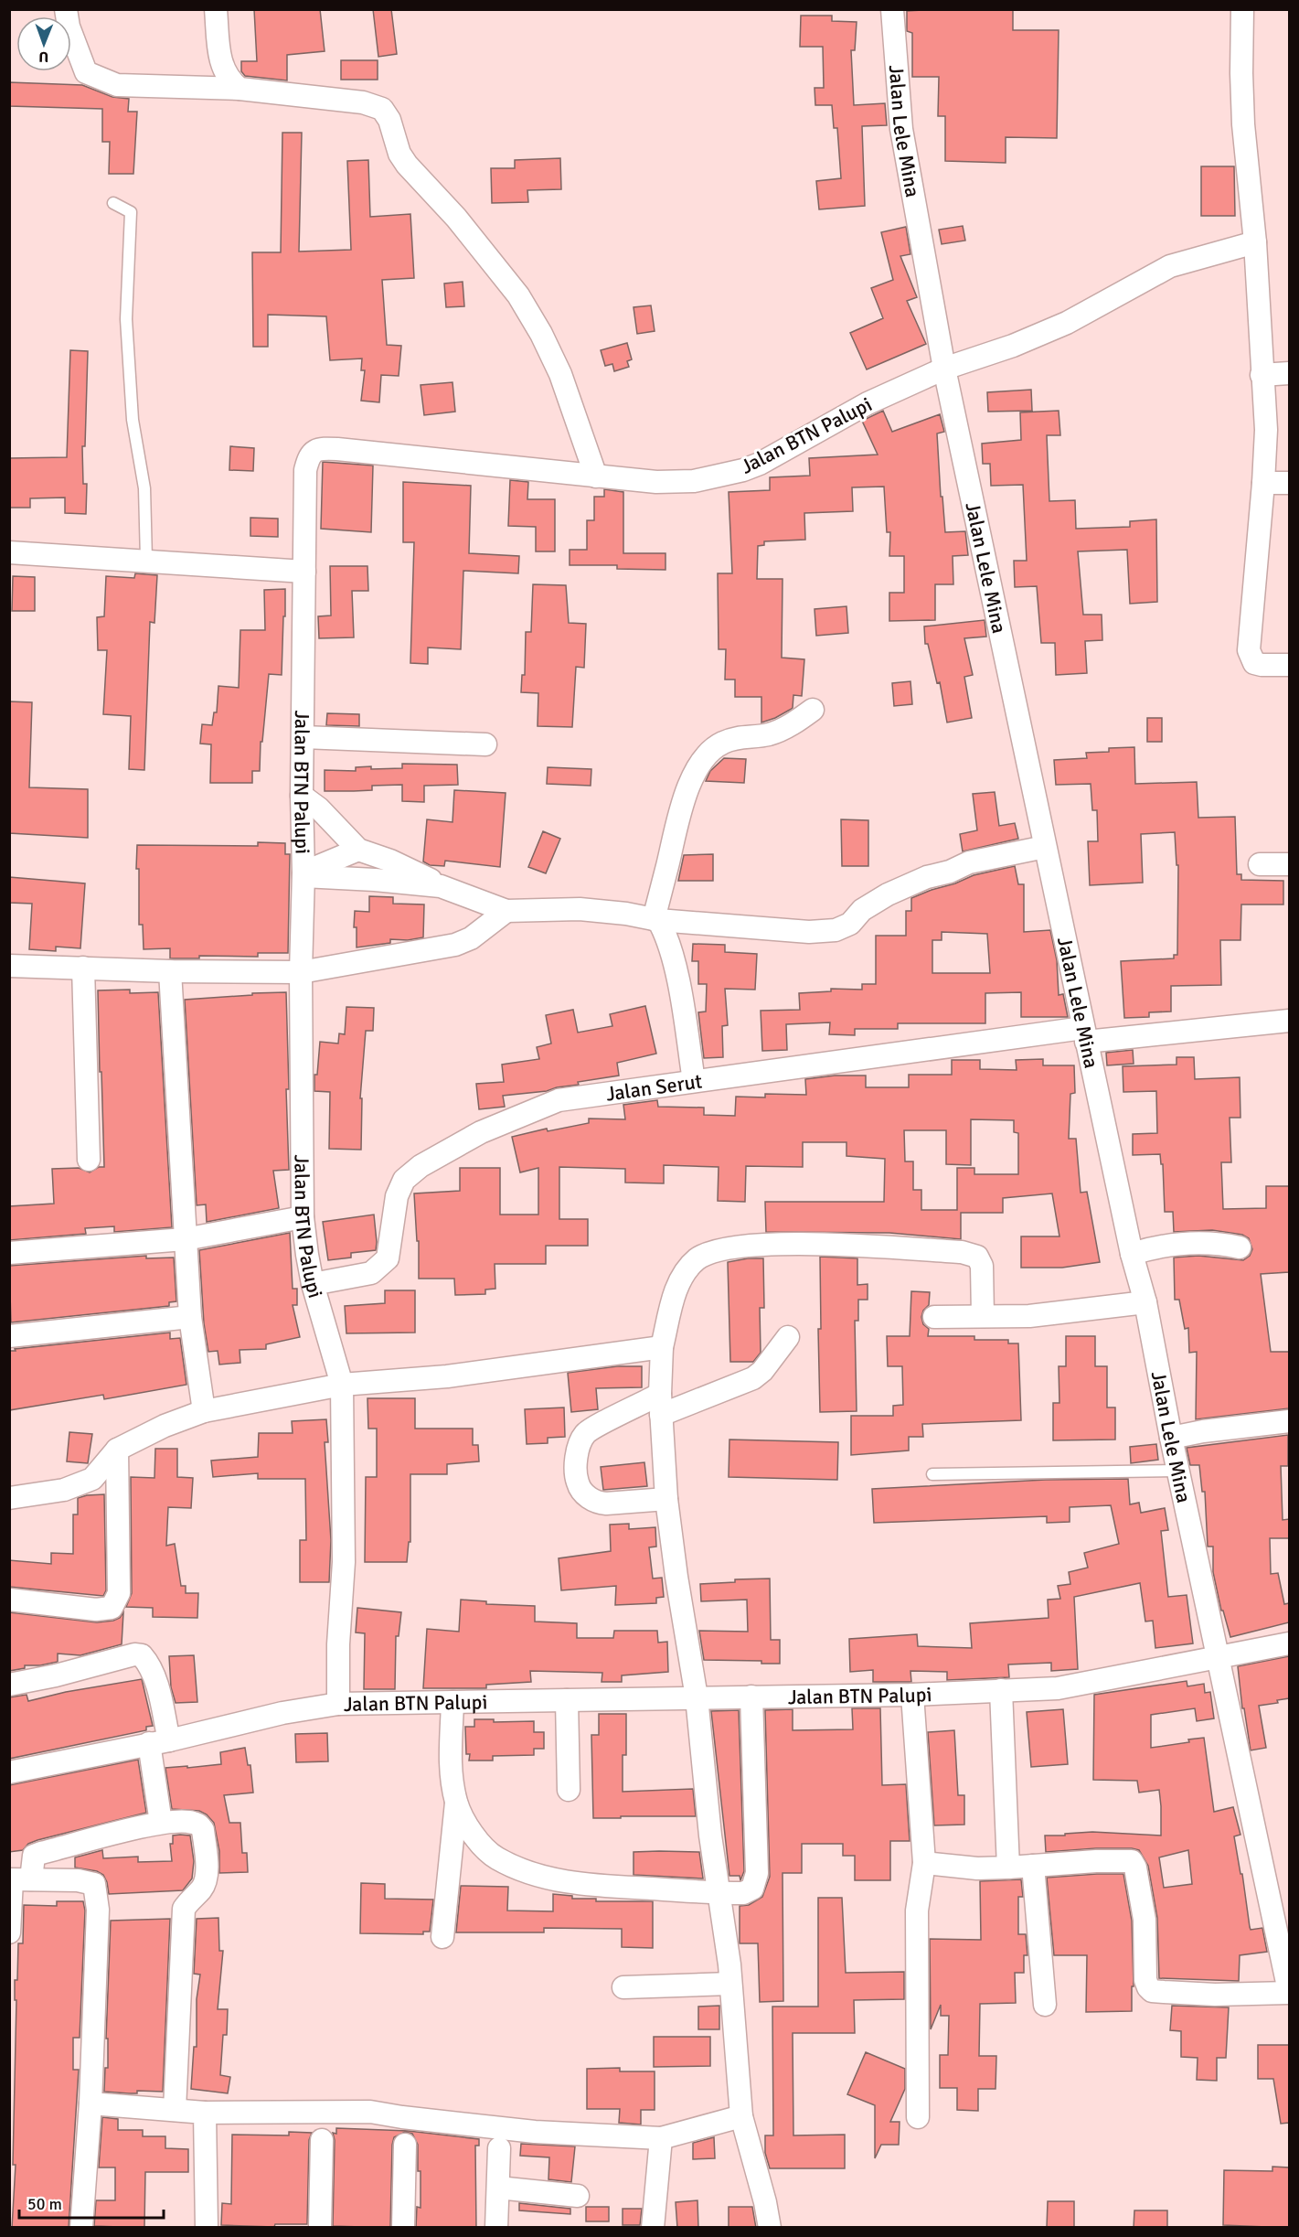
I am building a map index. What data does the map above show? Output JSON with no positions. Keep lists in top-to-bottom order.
{
  "streets": {
    "street": ["Jalan Lele Mina", "Jalan BTN Palupi", "Jalan Serut"]
  },
  "crossings": [
    ["Jalan Lele Mina", "Jalan BTN Palupi"],
    ["Jalan Lele Mina", "Jalan Serut"],
    ["Jalan BTN Palupi", "Jalan Serut"]
  ],
  "scale_bar": "50 m",
  "north": "bottom"
}
